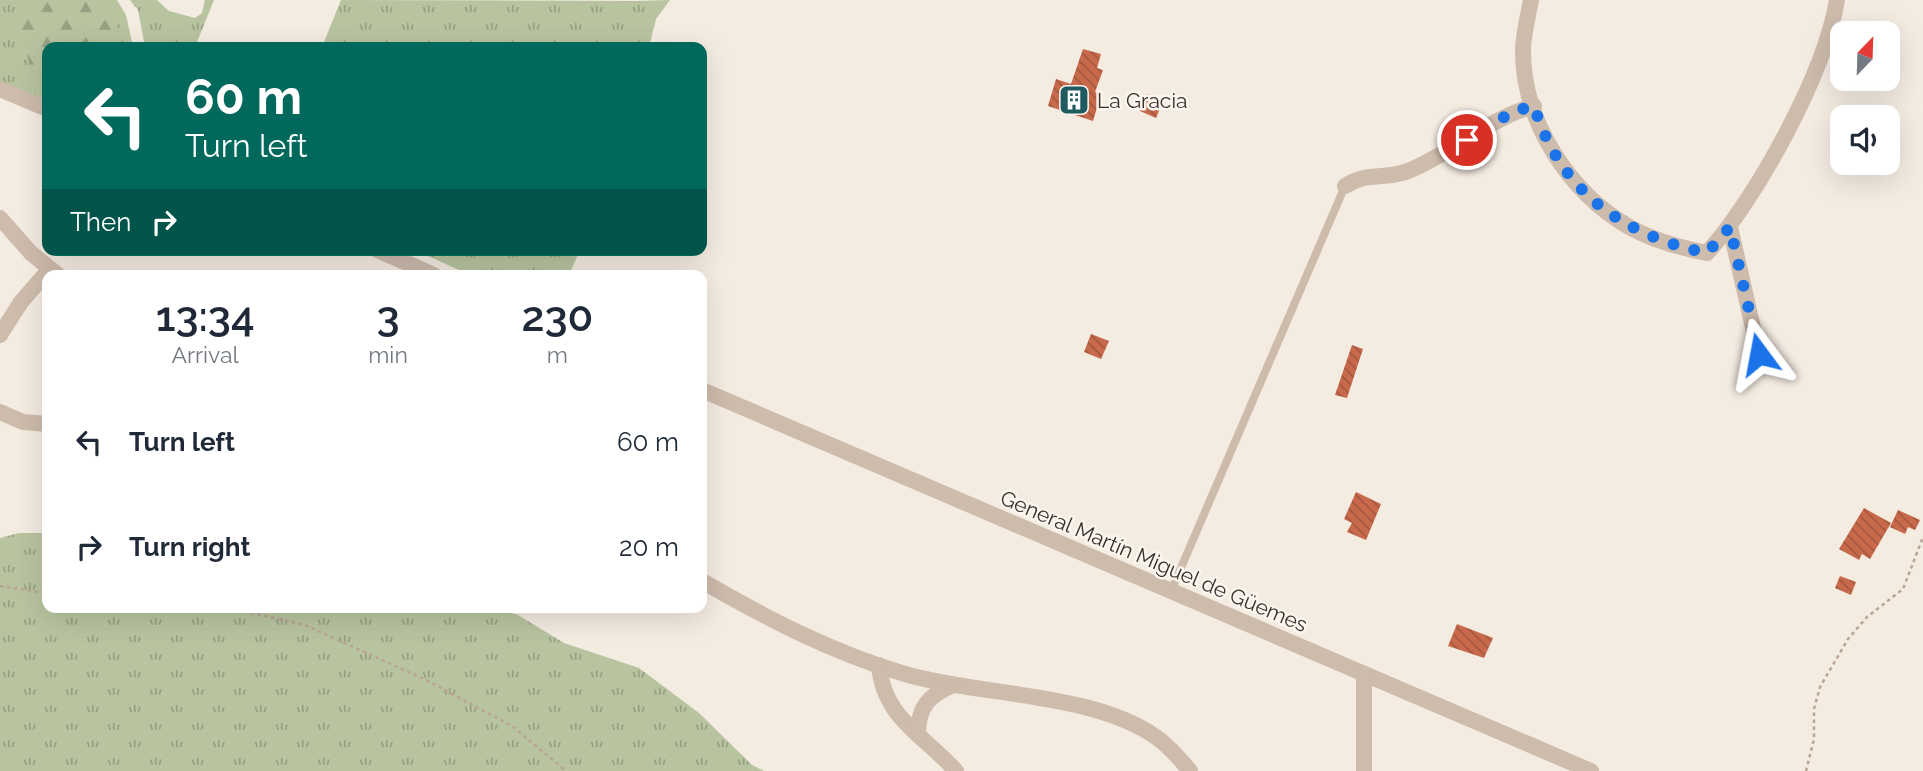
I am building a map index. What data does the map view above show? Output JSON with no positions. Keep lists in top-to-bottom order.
{
  "streets": {
    "street": ["General Martín Miguel de Güemes"]
  },
  "places": {
    "building": ["La Gracia"]
  },
  "north": "top right",
  "page": {
    "turn": ["60 m", "Turn left"],
    "then": "Then",
    "eta": [
      "13:34",
      "Arrival",
      "3",
      "min",
      "230",
      "m"
    ],
    "list": [
      {
        "name": "Turn left",
        "value": "60 m"
      },
      {
        "name": "Turn right",
        "value": "20 m"
      }
    ]
  }
}
